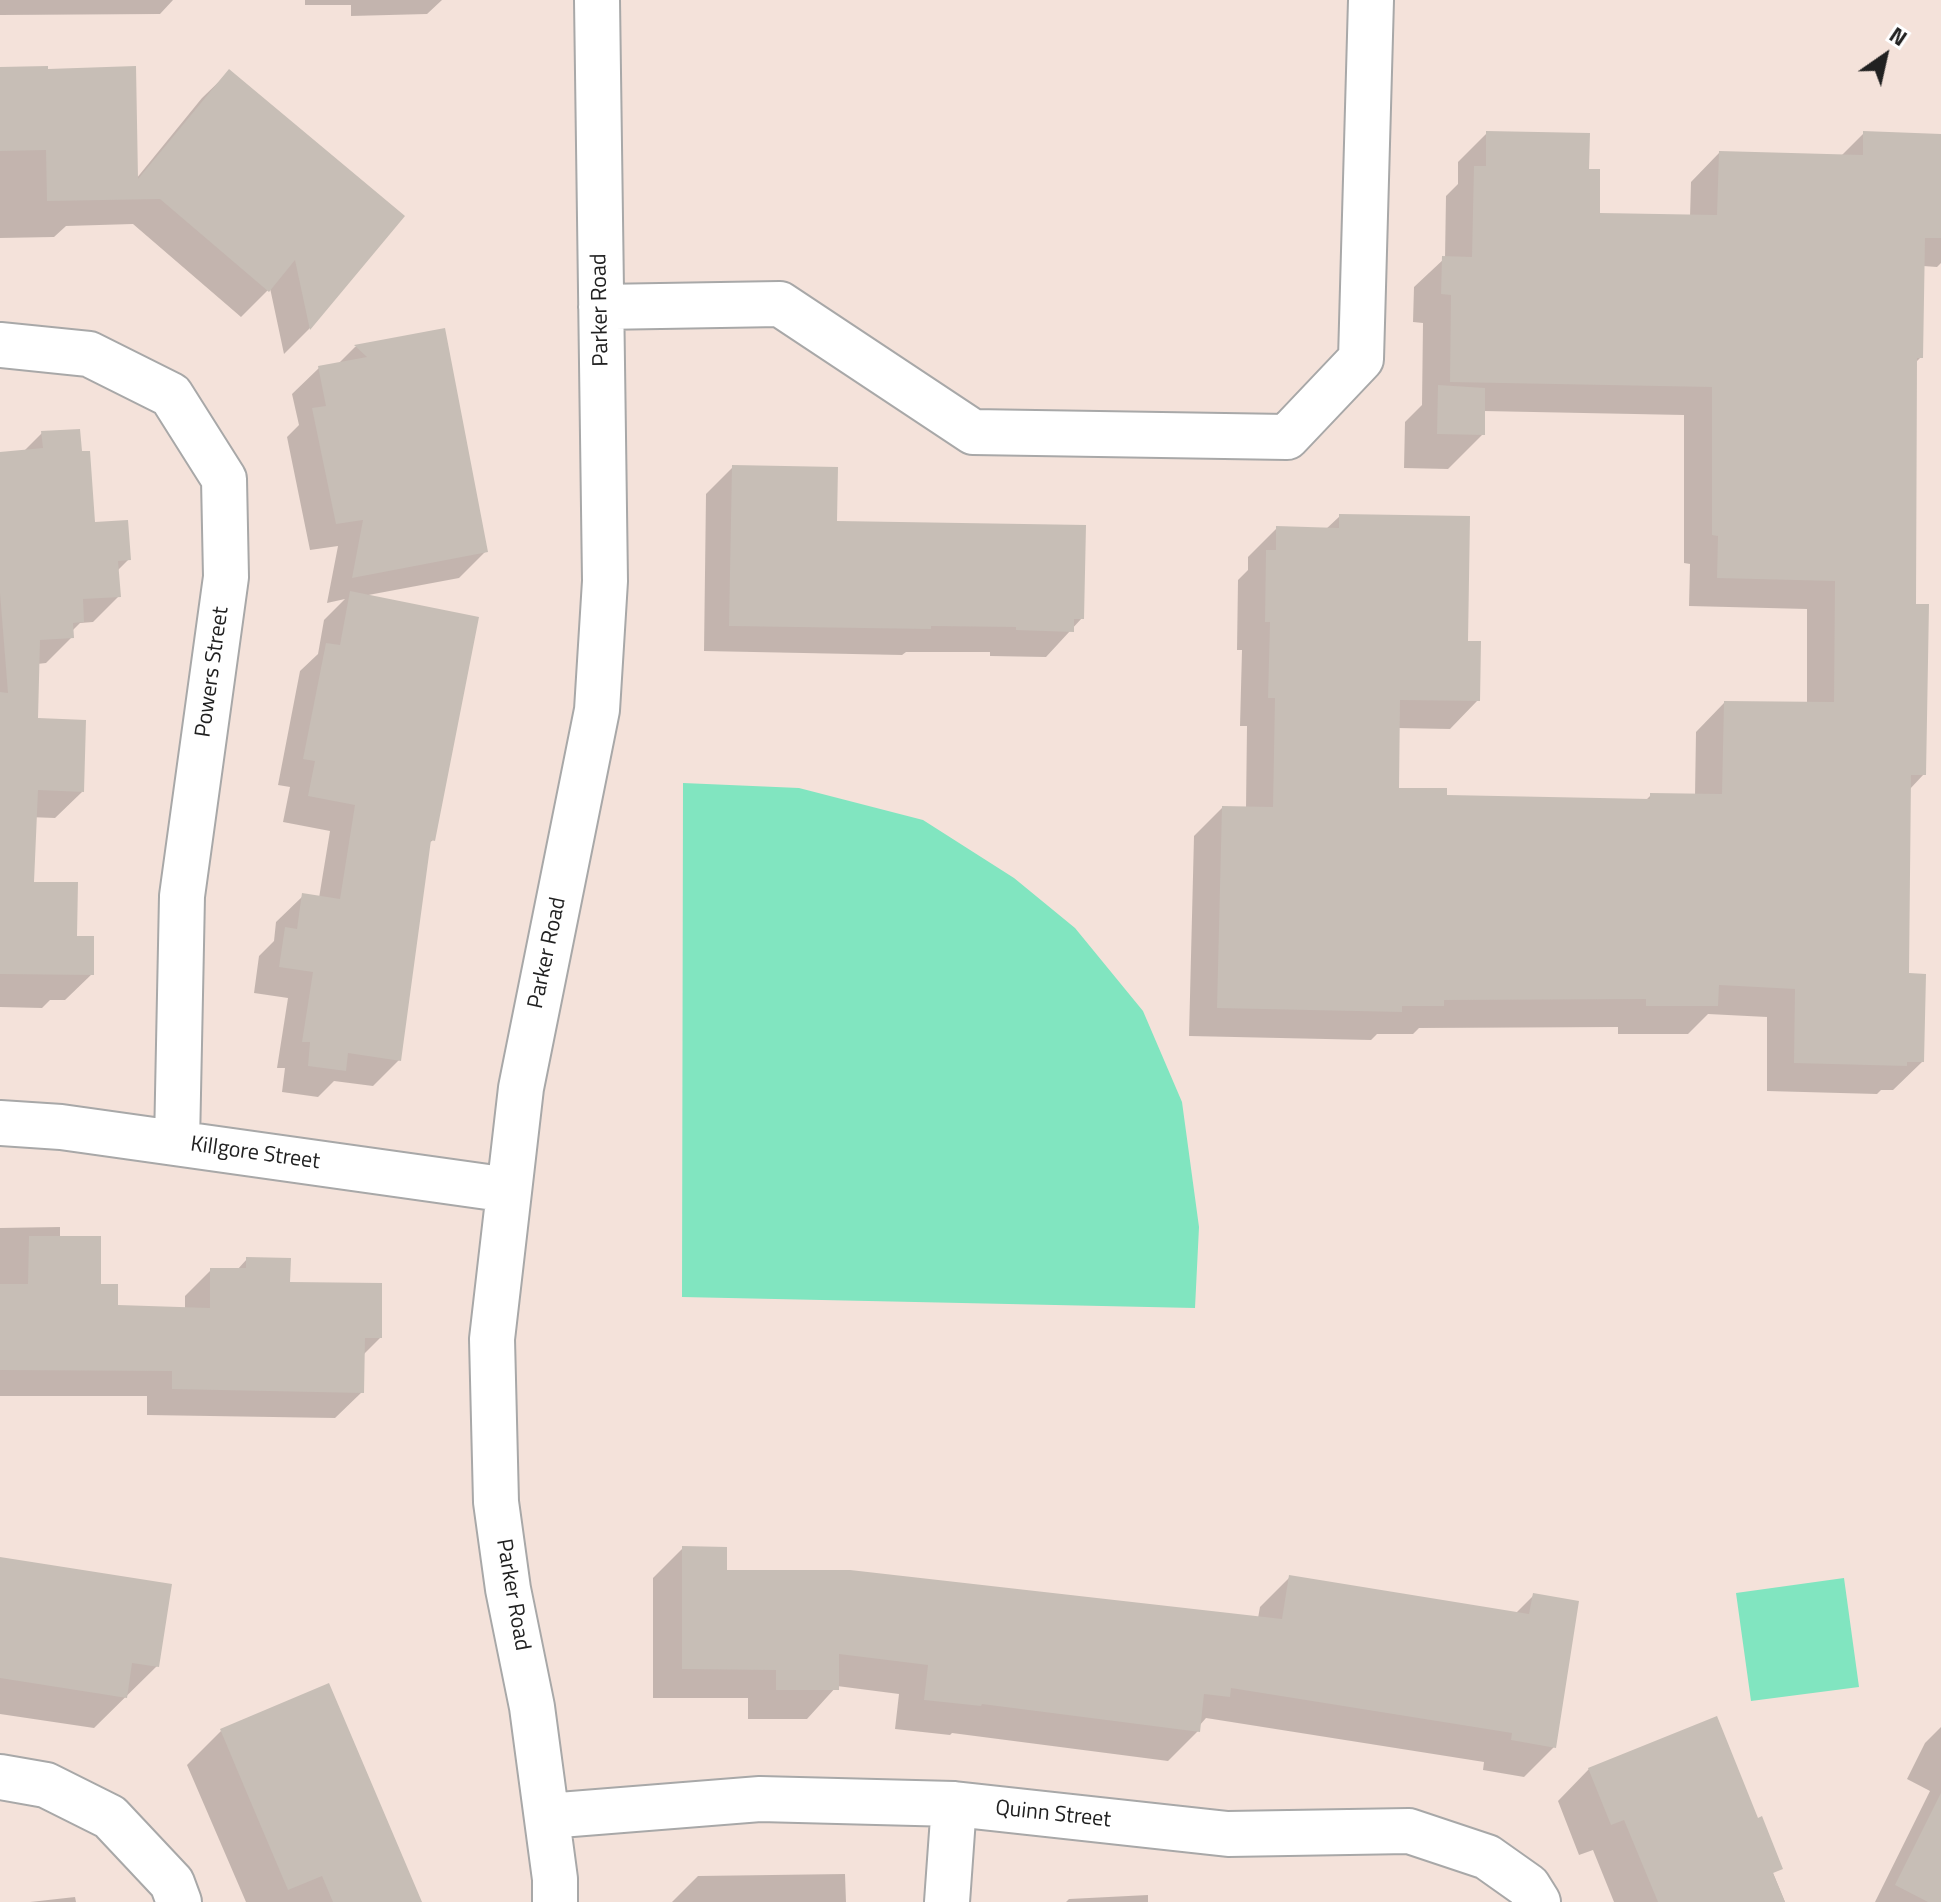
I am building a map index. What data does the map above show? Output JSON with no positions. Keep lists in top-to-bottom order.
{
  "streets": {
    "street": [
      "Parker Road",
      "Powers Street",
      "Killgore Street",
      "Quinn Street"
    ]
  },
  "crossings": [
    ["Parker Road", "Killgore Street"],
    ["Parker Road", "Quinn Street"],
    ["Powers Street", "Killgore Street"]
  ],
  "north": "top right"
}
